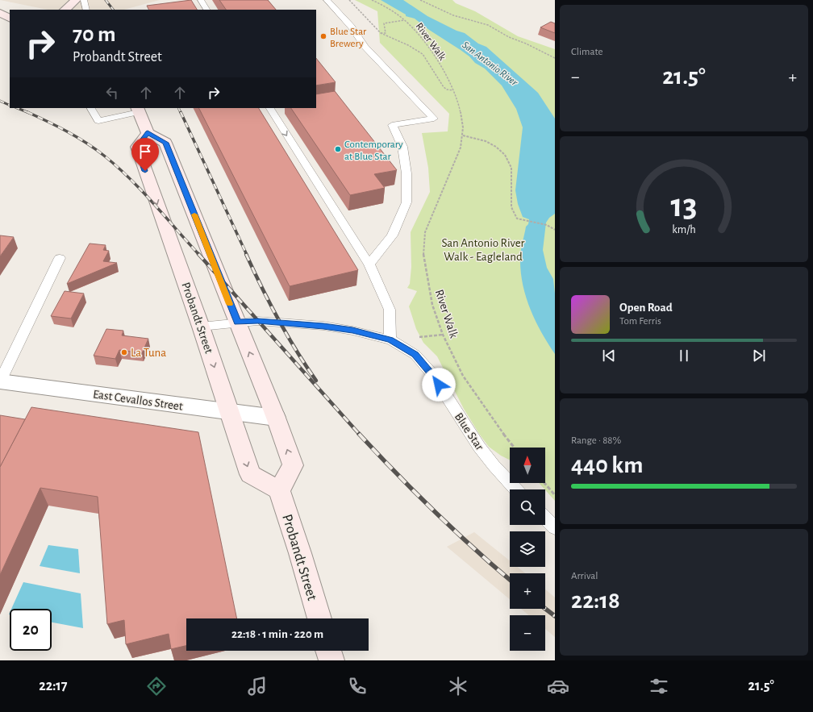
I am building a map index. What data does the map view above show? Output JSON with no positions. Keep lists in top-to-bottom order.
{
  "streets": {
    "main road": ["Probandt Street"],
    "street": ["East Cevallos Street"],
    "lane": ["Blue Star"],
    "path": ["River Walk"]
  },
  "crossings": [
    ["Probandt Street", "East Cevallos Street"],
    ["Probandt Street", "Blue Star"]
  ],
  "water": ["San Antonio River"],
  "parks": ["San Antonio River Walk - Eagleland"],
  "places": ["Blue Star Brewery", "Contemporary at Blue Star", "La Tuna"],
  "north": "top",
  "page": {
    "tile": [
      "Climate",
      ["Range · 88%", "440 km"],
      ["Arrival", "22:18"]
    ],
    "turn": ["70 m", "Probandt Street"],
    "heat": ["−", "21.5°", "+"],
    "song": ["Open Road", "Tom Ferris"],
    "map_buttons": ["+", "−"],
    "limit": "20",
    "trip": "22:18 · 1 min · 220 m",
    "tabs": ["22:17", "21.5°"],
    "gauge": ["13", "km/h"]
  }
}
